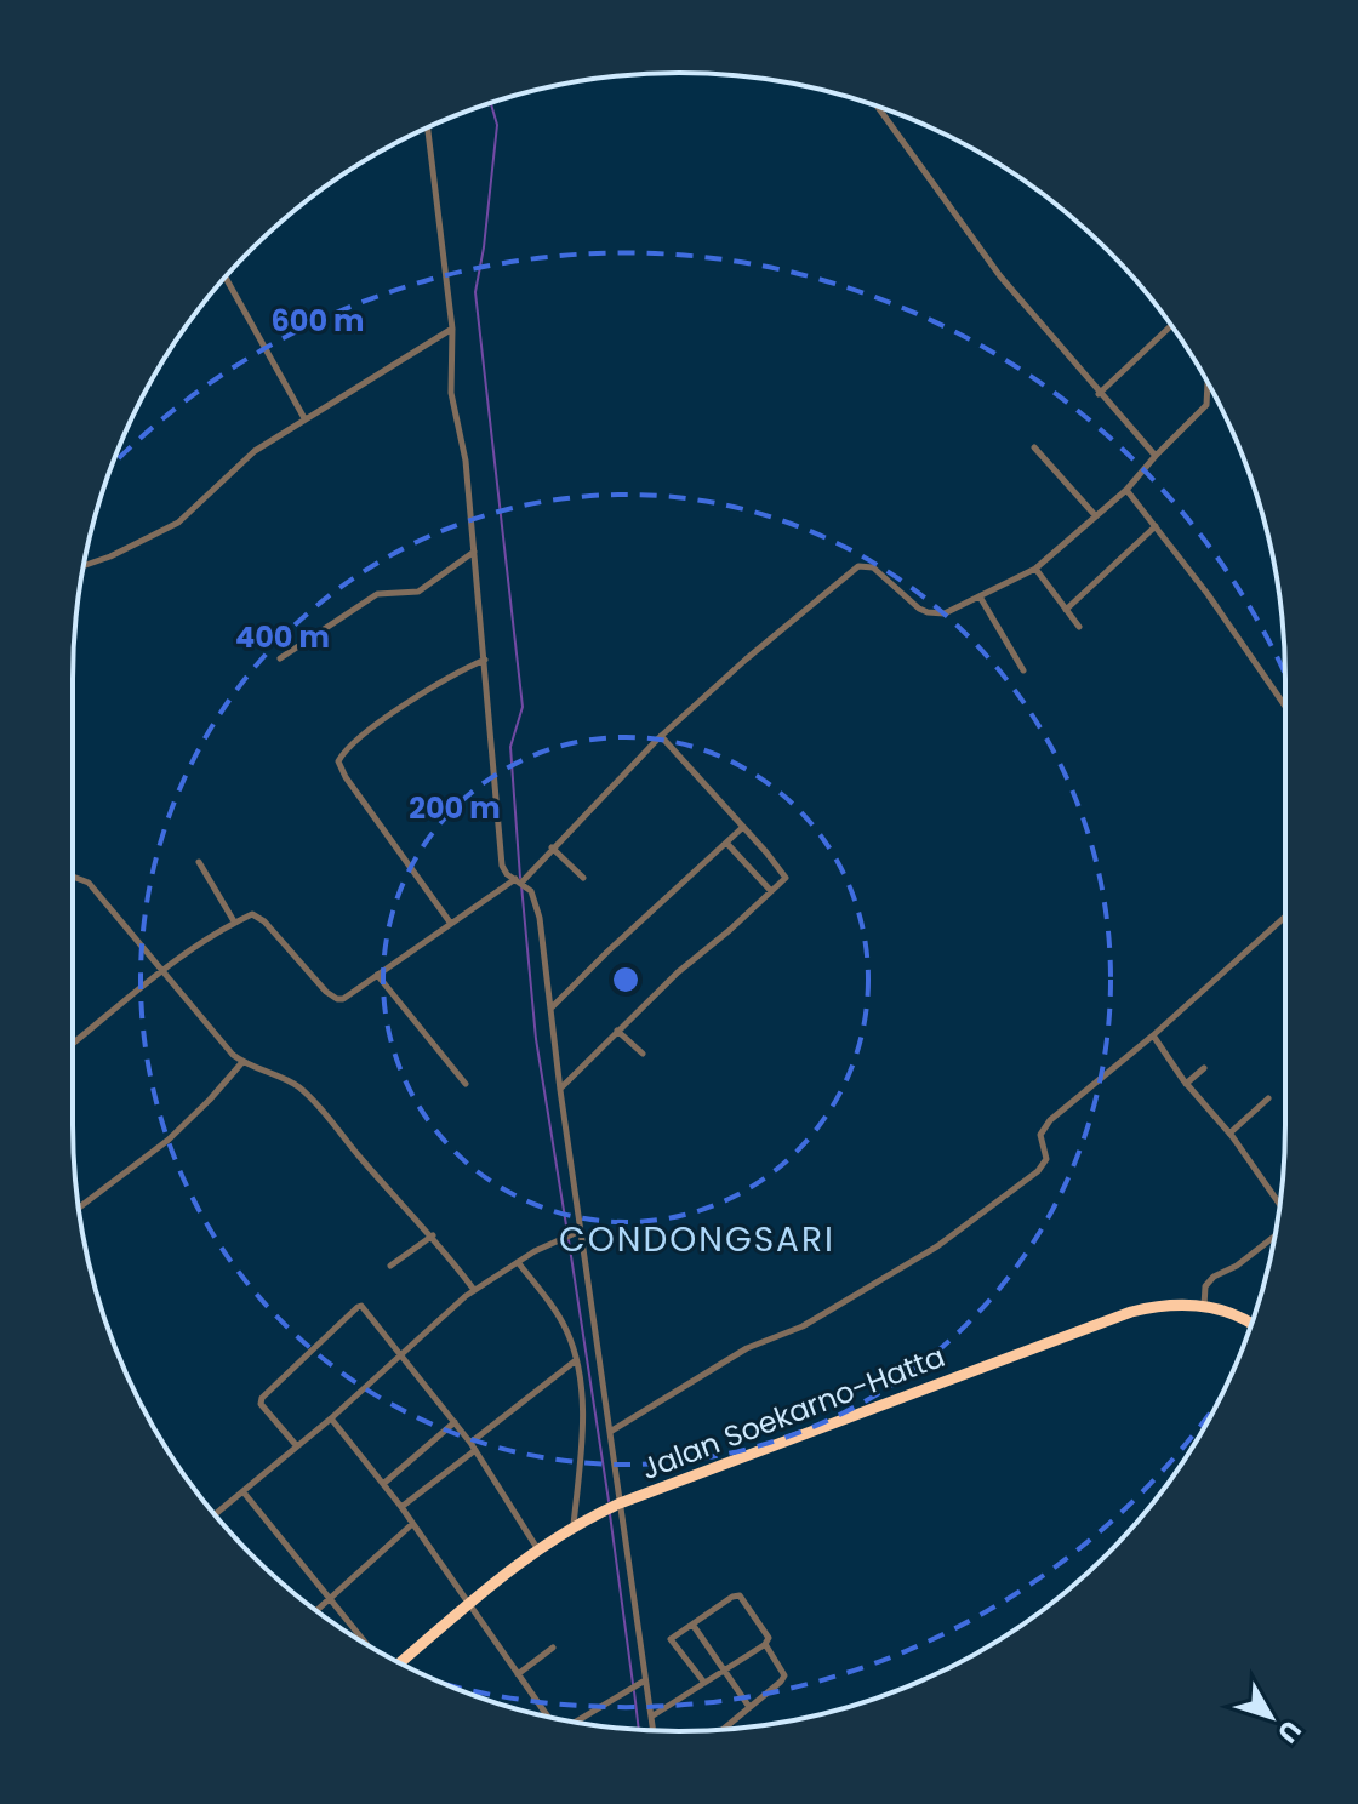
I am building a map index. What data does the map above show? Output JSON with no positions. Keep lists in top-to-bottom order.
{
  "streets": {
    "highway": ["Jalan Soekarno-Hatta"]
  },
  "districts": ["CONDONGSARI"],
  "north": "bottom right",
  "rings": ["600 m", "400 m", "200 m"]
}
